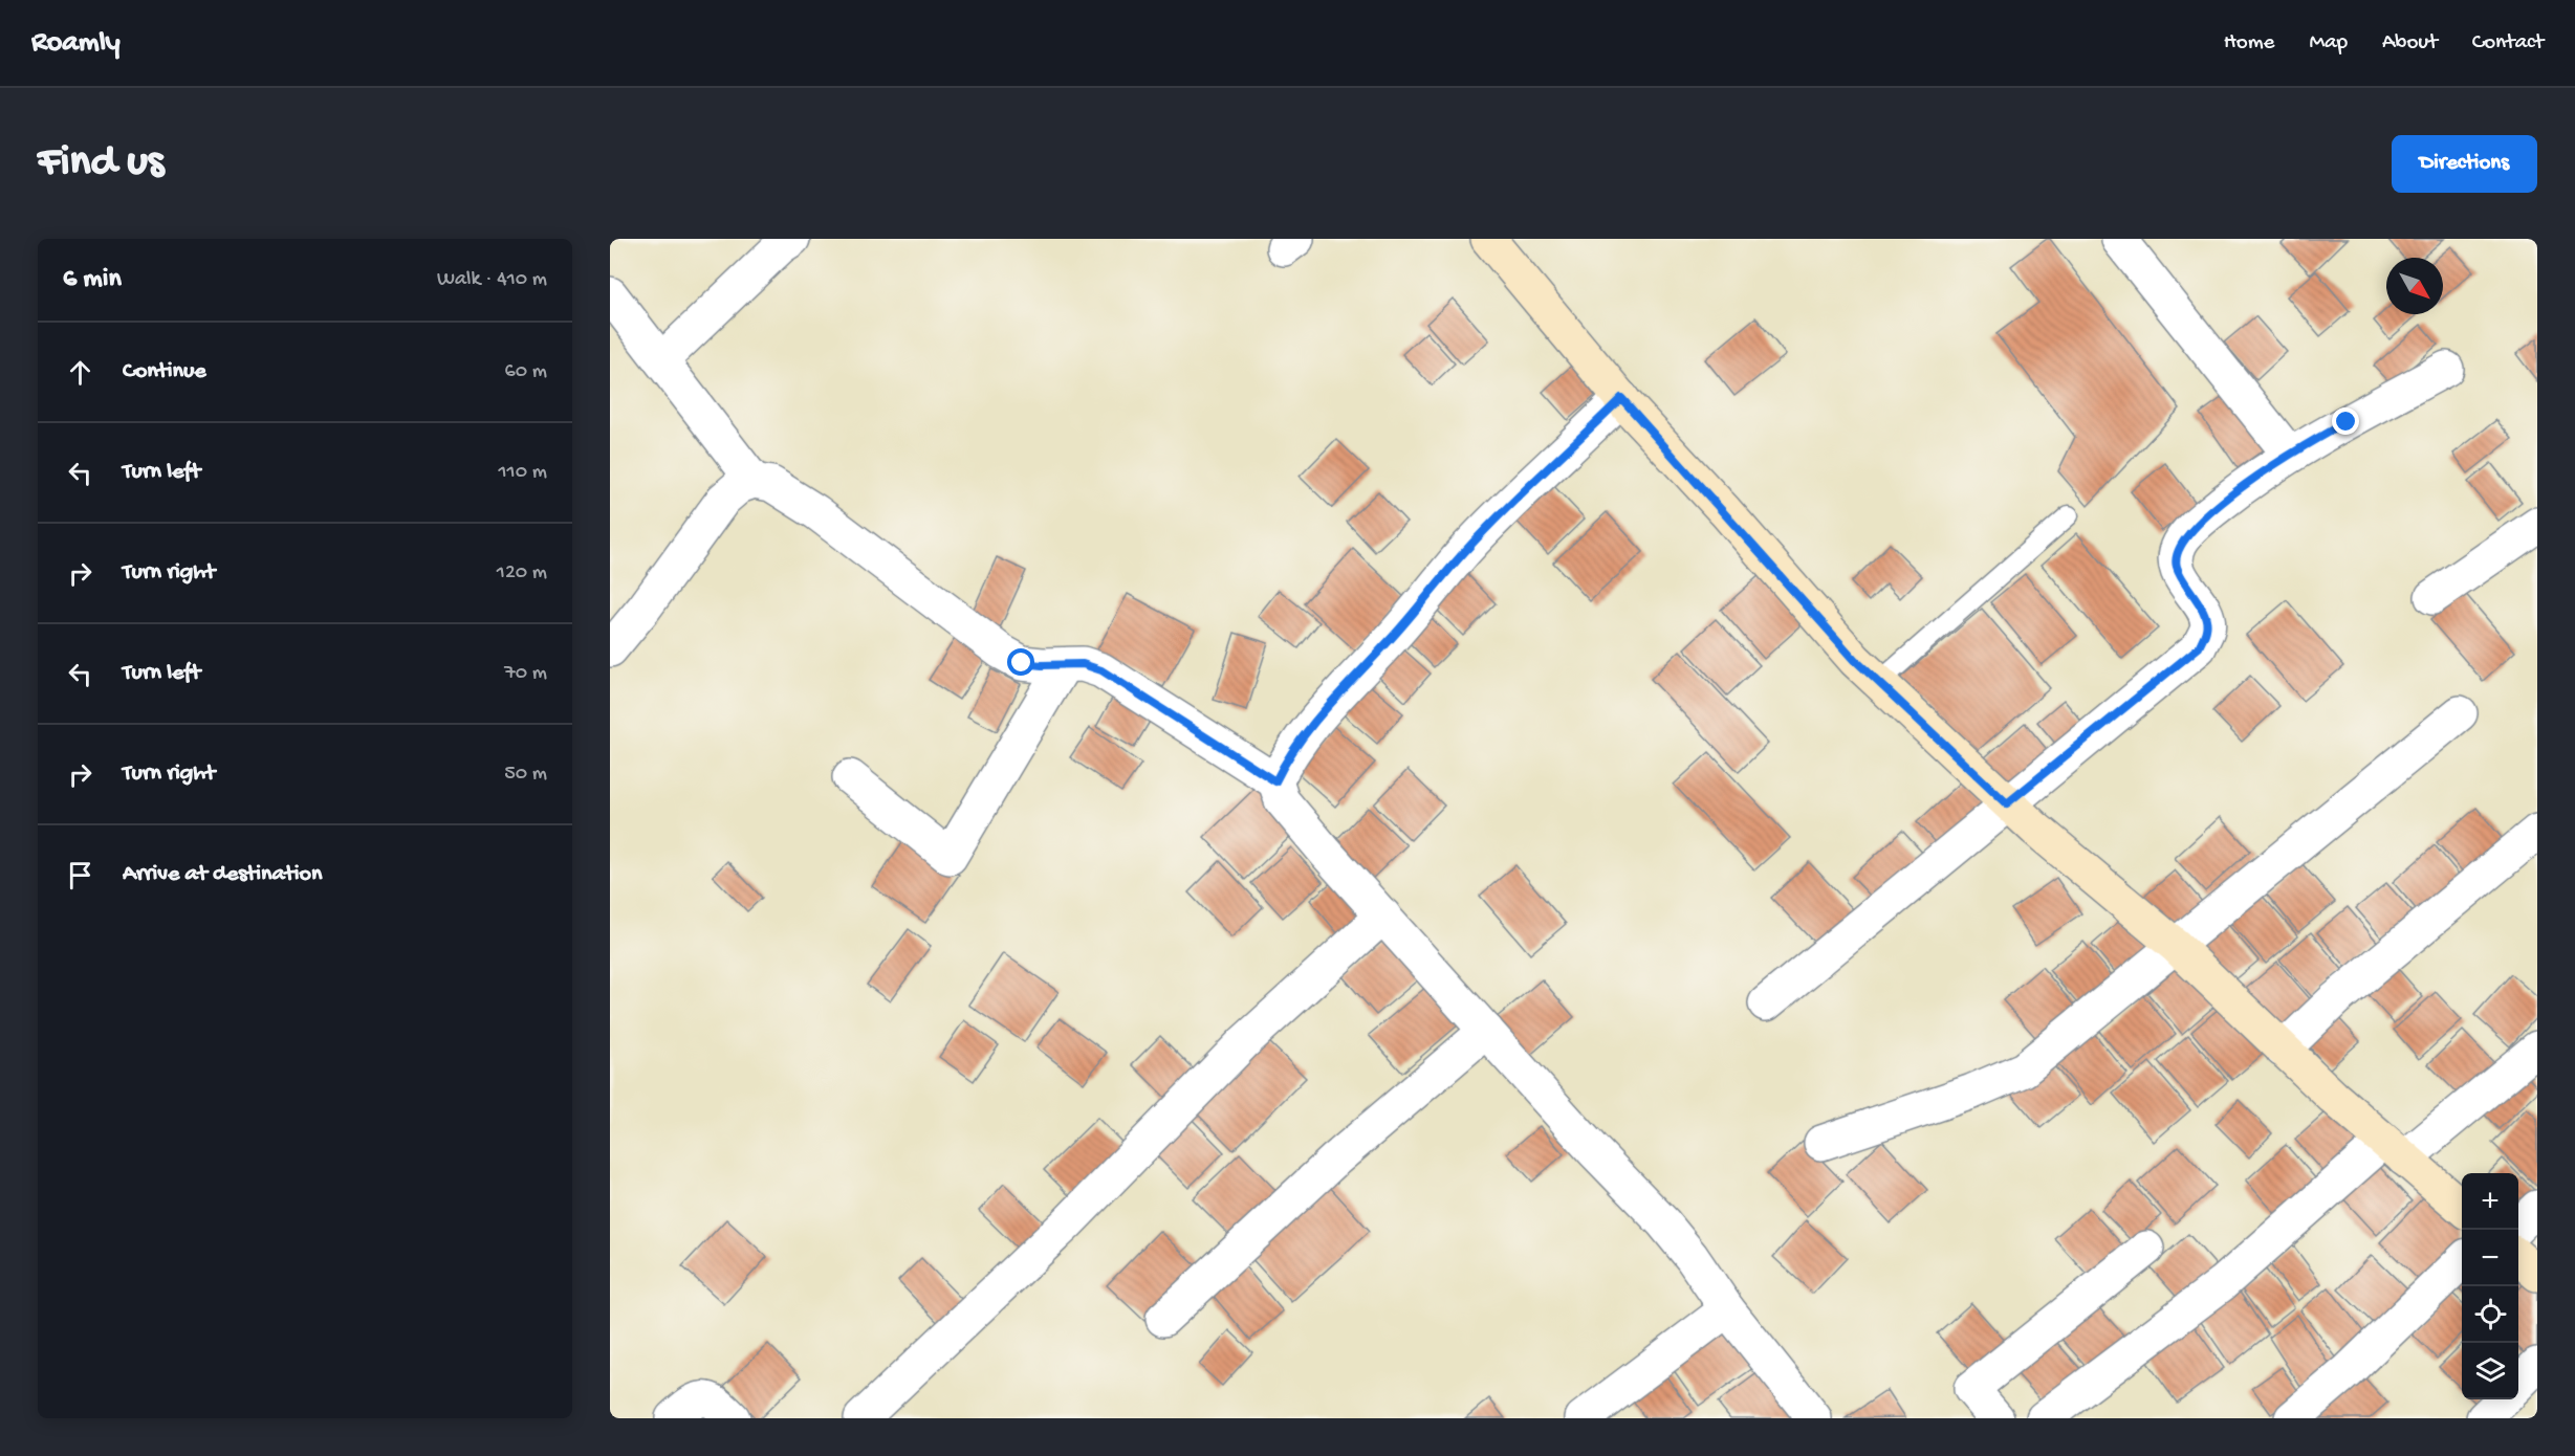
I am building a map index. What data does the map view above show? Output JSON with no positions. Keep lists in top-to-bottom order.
{
  "north": "bottom right",
  "page": {
    "header": "Roamly",
    "nav": [
      "Home",
      "Map",
      "About",
      "Contact"
    ],
    "buttons": "Directions",
    "title": "Find us",
    "heading": ["6 min", "Walk · 410 m"],
    "list": [
      ["Continue", "60 m"],
      ["Turn left", "110 m"],
      ["Turn right", "120 m"],
      ["Turn left", "70 m"],
      ["Turn right", "50 m"],
      "Arrive at destination"
    ],
    "map_buttons": ["+", "−"]
  }
}
